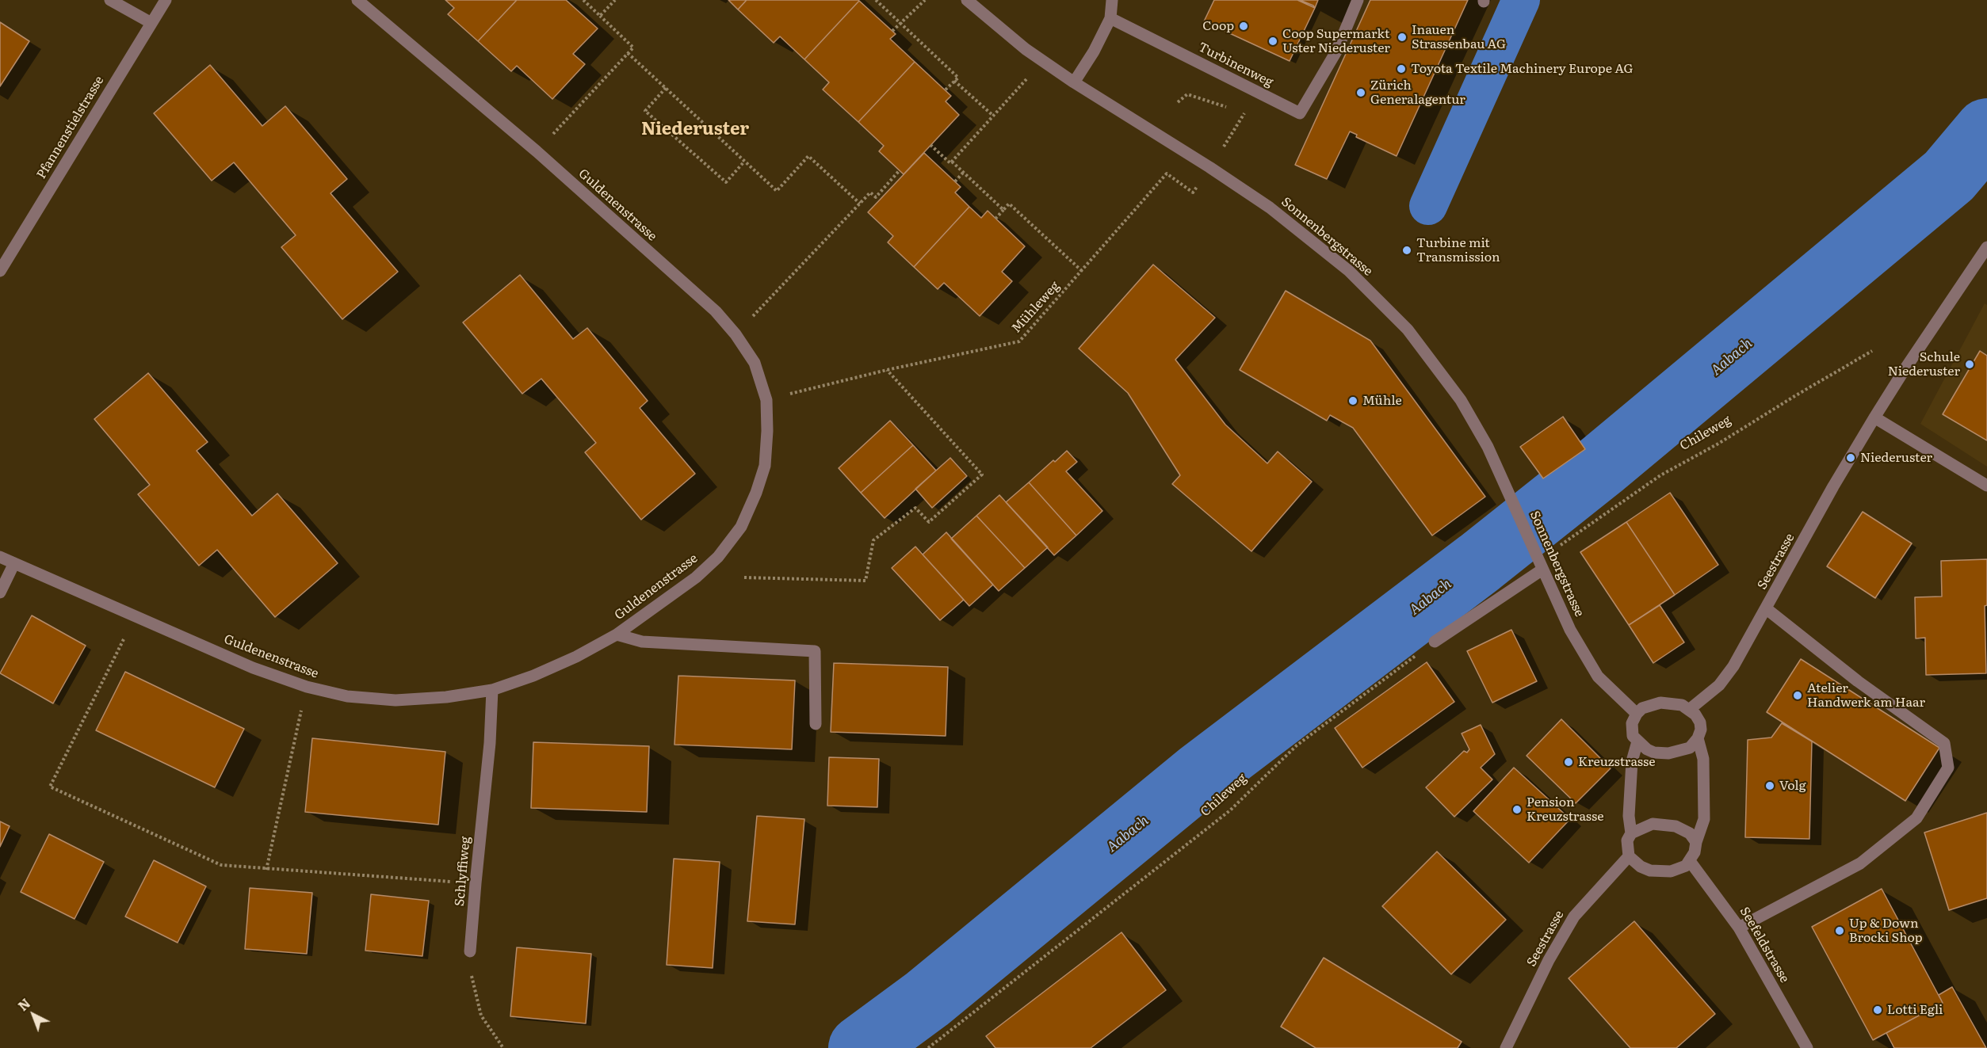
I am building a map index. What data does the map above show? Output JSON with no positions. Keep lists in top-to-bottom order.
{
  "streets": {
    "street": [
      "Turbinenweg",
      "Pfannenstielstrasse",
      "Guldenenstrasse",
      "Sonnenbergstrasse",
      "Seestrasse",
      "Schlyffiweg",
      "Seefeldstrasse"
    ],
    "path": ["Mühleweg", "Chileweg"]
  },
  "crossings": [
    ["Guldenenstrasse", "Schlyffiweg"],
    ["Sonnenbergstrasse", "Seestrasse"],
    ["Seestrasse", "Seefeldstrasse"]
  ],
  "districts": ["Niederuster"],
  "water": ["Aabach"],
  "places": [
    "Coop",
    "Inauen Strassenbau AG",
    "Coop Supermarkt Uster Niederuster",
    "Toyota Textile Machinery Europe AG",
    "Zürich Generalagentur",
    "Turbine mit Transmission",
    "Schule Niederuster",
    "Mühle",
    "Niederuster",
    "Atelier Handwerk am Haar",
    "Kreuzstrasse",
    "Volg",
    "Pension Kreuzstrasse",
    "Up & Down Brocki Shop",
    "Lotti Egli"
  ],
  "north": "top left"
}
